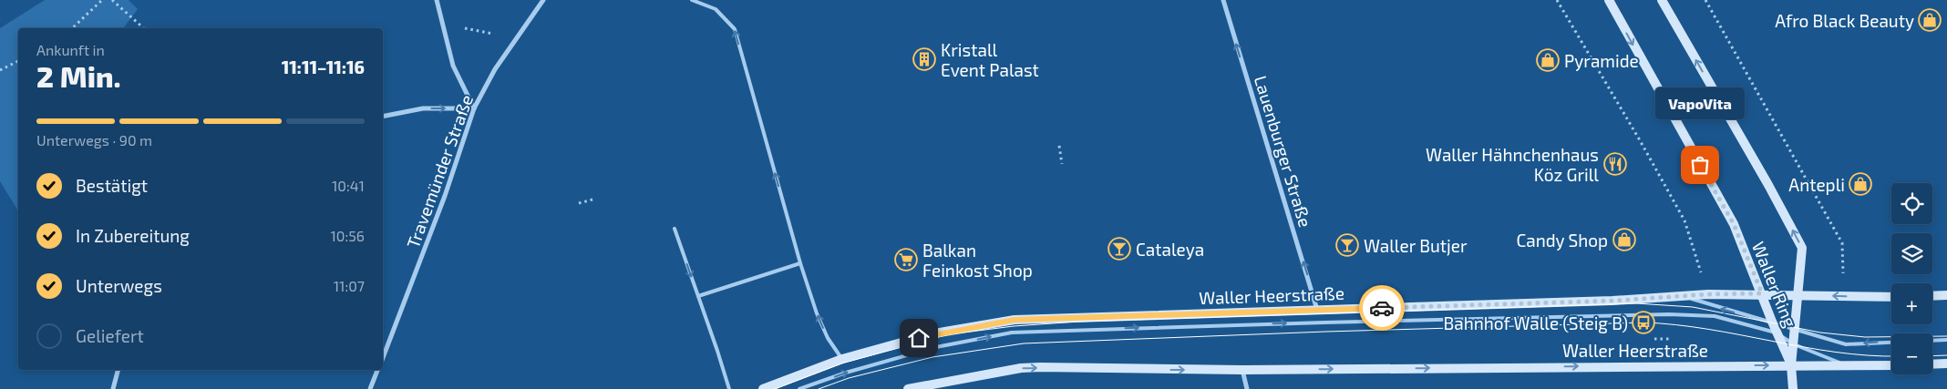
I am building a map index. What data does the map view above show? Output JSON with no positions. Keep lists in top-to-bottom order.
{
  "streets": {
    "main road": ["Waller Ring", "Waller Heerstraße"],
    "street": ["Lauenburger Straße", "Travemünder Straße"]
  },
  "crossings": [
    ["Lauenburger Straße", "Waller Heerstraße"],
    ["Waller Ring", "Waller Heerstraße"]
  ],
  "one_way": ["Lauenburger Straße"],
  "places": {
    "shop": [
      "Afro Black Beauty",
      "Pyramide",
      "Antepli",
      "Candy Shop"
    ],
    "building": ["Kristall Event Palast"],
    "restaurant": ["Waller Hähnchenhaus Köz Grill"],
    "other": ["VapoVita"],
    "bar": ["Waller Butjer", "Cataleya"],
    "supermarket": ["Balkan Feinkost Shop"],
    "bus stop": ["Bahnhof Walle (Steig B)"]
  },
  "page": {
    "heading": ["2 Min.", "Ankunft in", "11:11–11:16"],
    "bubble": "VapoVita",
    "bar": "Unterwegs · 90 m",
    "list": [
      ["Bestätigt", "10:41"],
      ["In Zubereitung", "10:56"],
      ["Unterwegs", "11:07"],
      "Geliefert"
    ],
    "map_buttons": ["+", "−"]
  }
}
